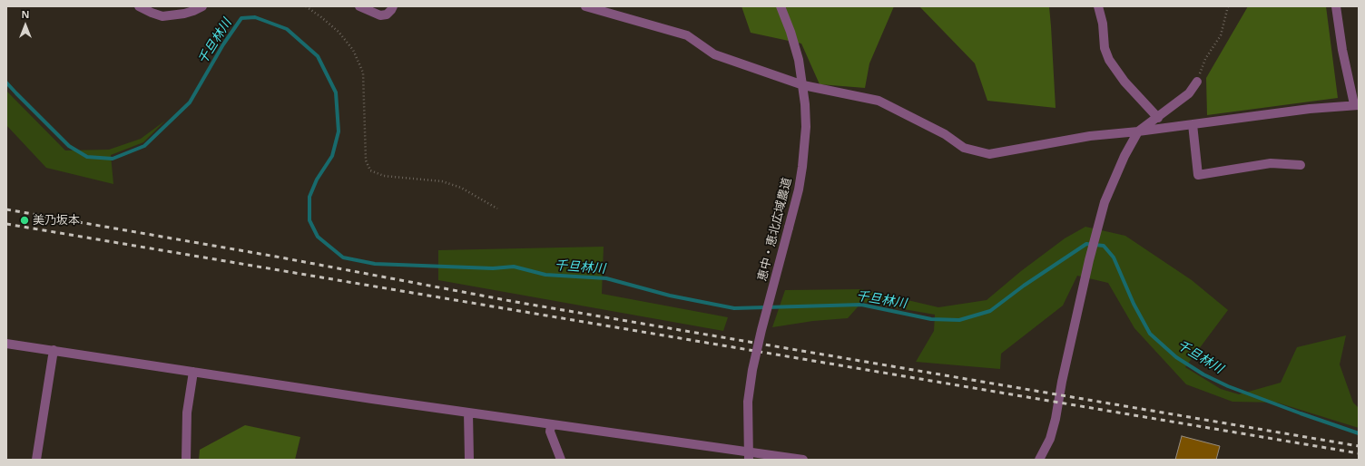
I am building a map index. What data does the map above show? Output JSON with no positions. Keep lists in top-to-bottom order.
{
  "streets": {
    "street": ["恵中・恵北広域農道"]
  },
  "water": ["千旦林川"],
  "places": ["美乃坂本"],
  "north": "top"
}
